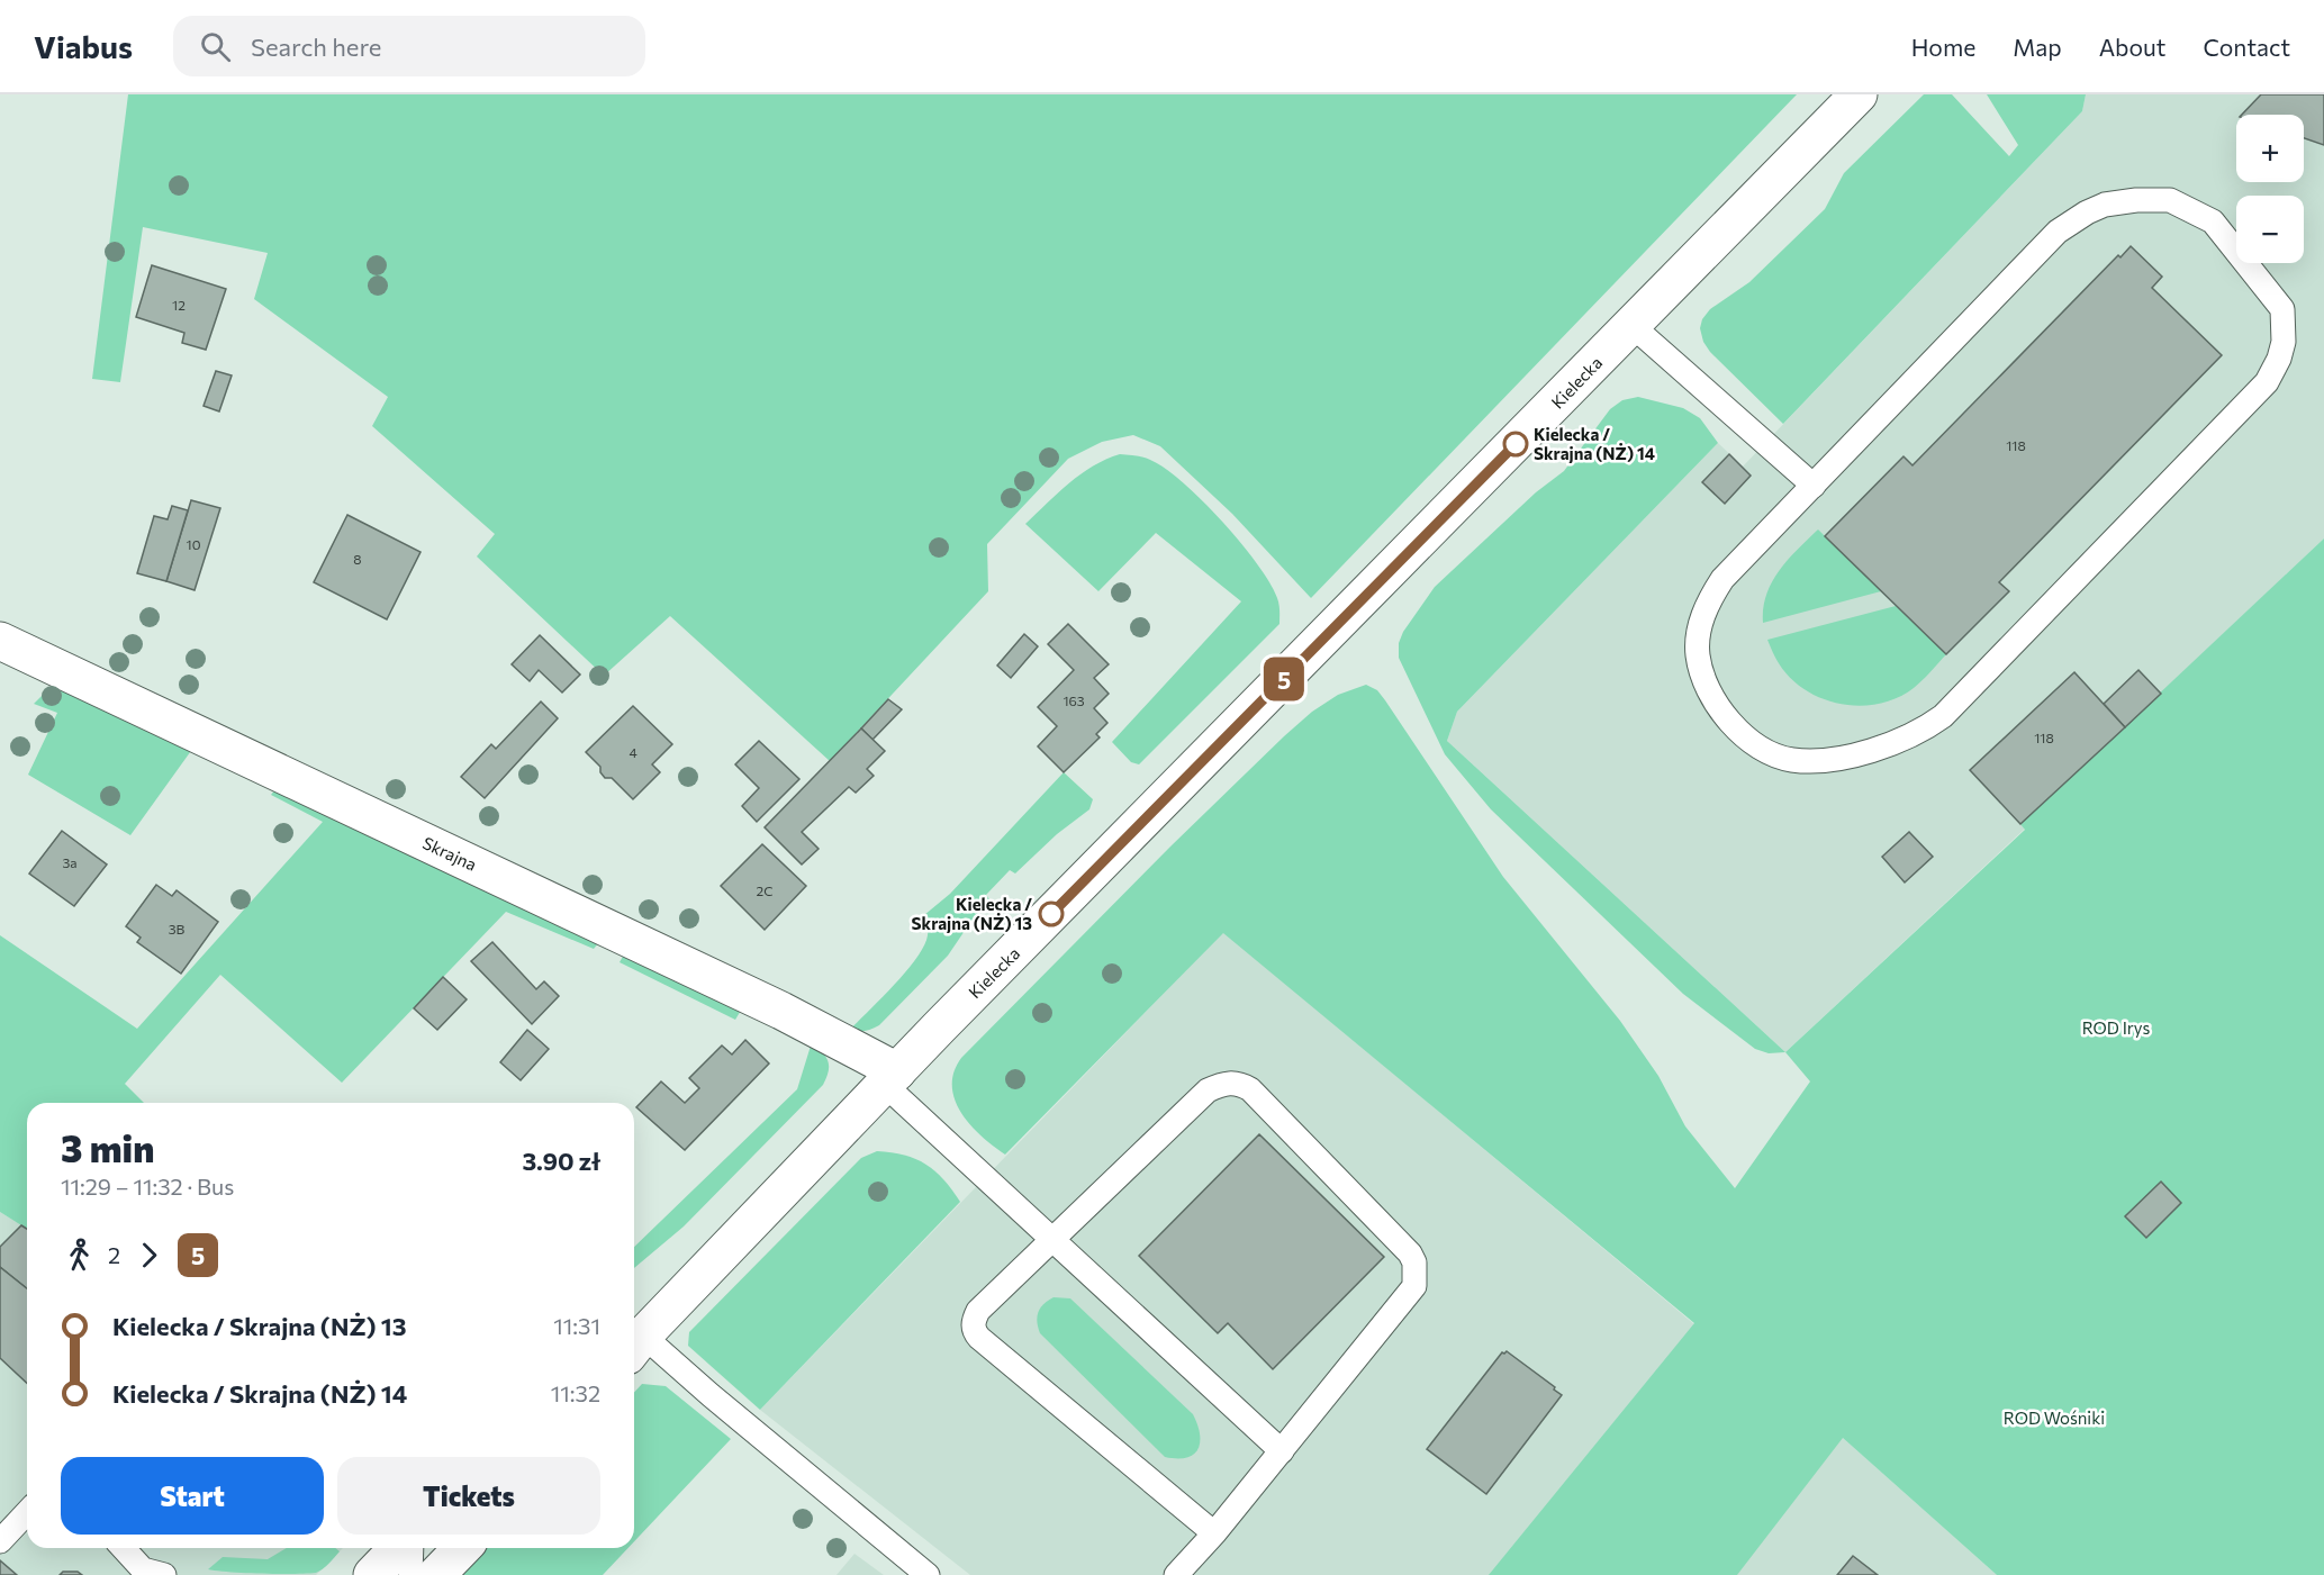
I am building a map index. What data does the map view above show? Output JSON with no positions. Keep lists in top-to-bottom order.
{
  "streets": {
    "main road": ["Kielecka", "Skrajna"]
  },
  "crossings": [
    ["Kielecka", "Skrajna"]
  ],
  "parks": ["ROD Irys", "ROD Wośniki"],
  "places": ["Kielecka / Skrajna (NŻ) 14", "Kielecka / Skrajna (NŻ) 13"],
  "lines": ["bus line 5"],
  "house_numbers": [
    "12",
    "118",
    "10",
    "8",
    "163",
    "118",
    "4",
    "3a",
    "2C",
    "3B"
  ],
  "page": {
    "header": "Viabus",
    "search": "Search here",
    "nav": [
      "Home",
      "Map",
      "About",
      "Contact"
    ],
    "on_map": "5",
    "map_buttons": ["+", "−"],
    "heading": ["3 min", "11:29 – 11:32 · Bus", "3.90 zł"],
    "legs": ["2", "5"],
    "list": [
      {
        "name": "Kielecka / Skrajna (NŻ) 13",
        "value": "11:31"
      },
      {
        "name": "Kielecka / Skrajna (NŻ) 14",
        "value": "11:32"
      }
    ],
    "buttons": ["Start", "Tickets"]
  }
}
